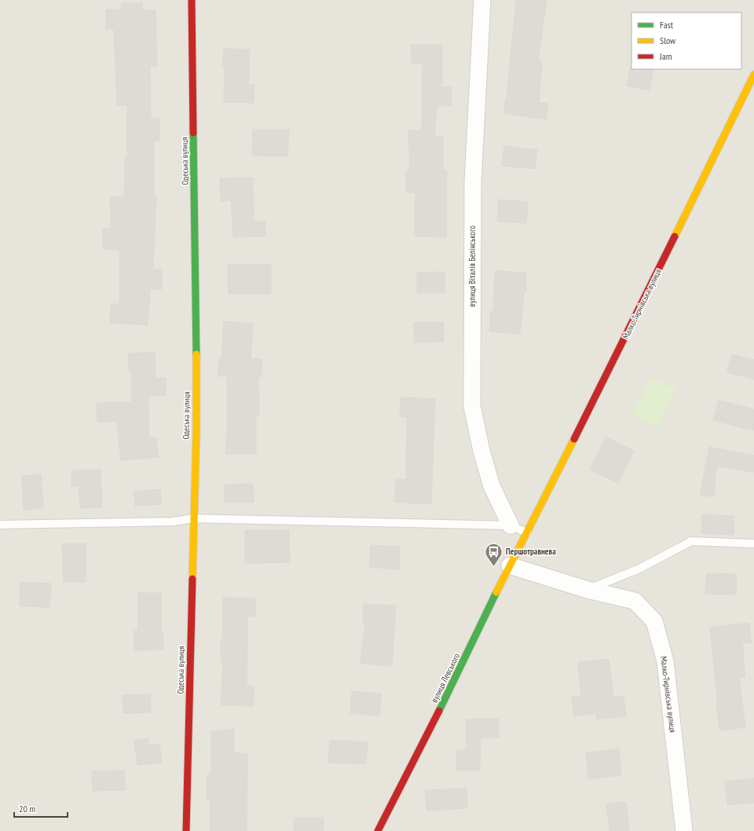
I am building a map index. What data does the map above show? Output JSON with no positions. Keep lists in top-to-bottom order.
{
  "streets": {
    "main road": ["Одеська вулиця", "Малко-Тирнівська вулиця", "вулиця Левського"],
    "street": ["вулиця Віталія Белінського"]
  },
  "crossings": [
    ["Малко-Тирнівська вулиця", "вулиця Левського"]
  ],
  "places": {
    "bus stop": ["Першотравнева"]
  },
  "legend": ["Fast", "Slow", "Jam"],
  "scale_bar": "20 m"
}
